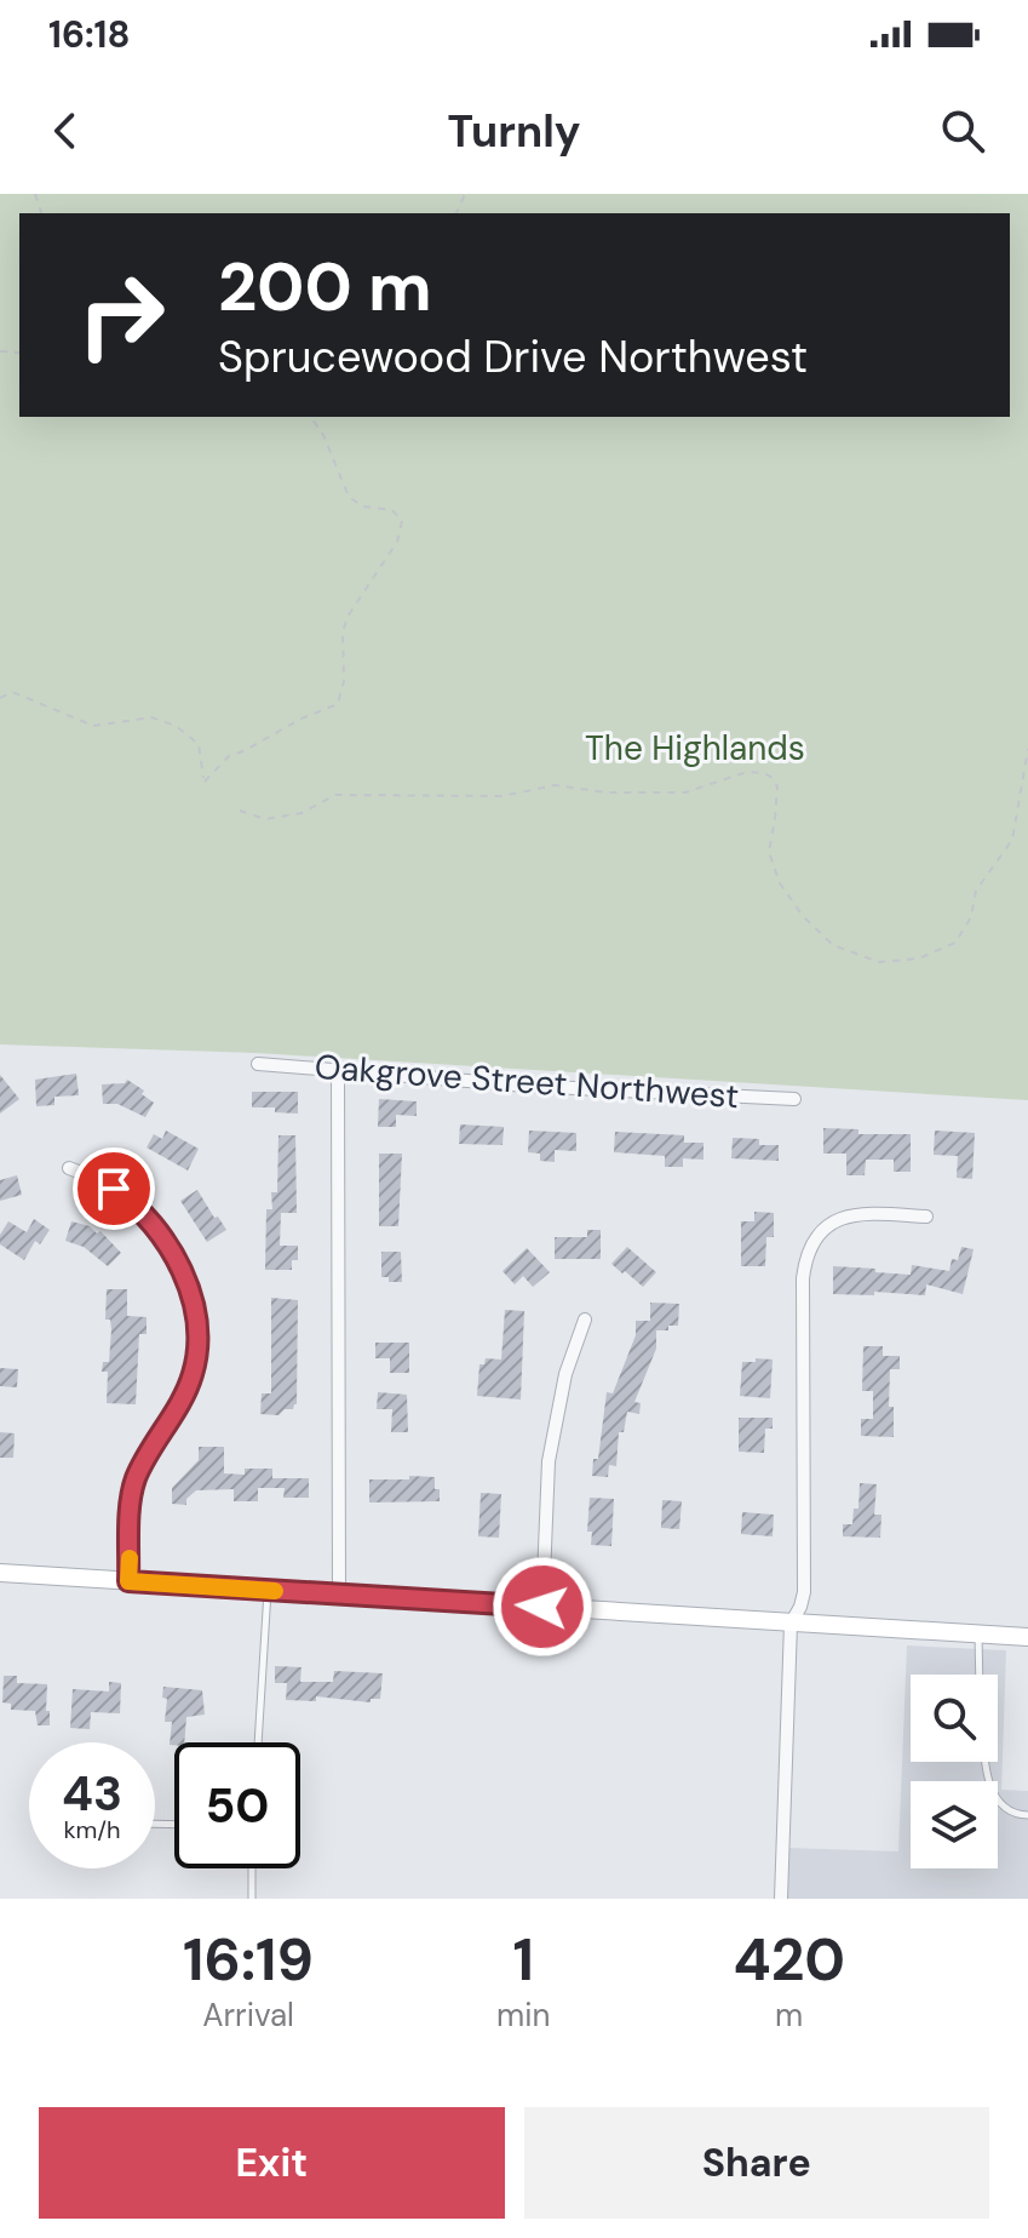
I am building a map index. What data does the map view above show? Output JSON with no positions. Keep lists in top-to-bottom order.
{
  "streets": {
    "street": ["Oakgrove Street Northwest"]
  },
  "parks": ["The Highlands"],
  "page": {
    "status": "16:18",
    "header": "Turnly",
    "turn": ["200 m", "Sprucewood Drive Northwest"],
    "speed": "43 km/h",
    "limit": "50",
    "eta": [
      "16:19",
      "Arrival",
      "1",
      "min",
      "420",
      "m"
    ],
    "buttons": ["Exit", "Share"]
  }
}
